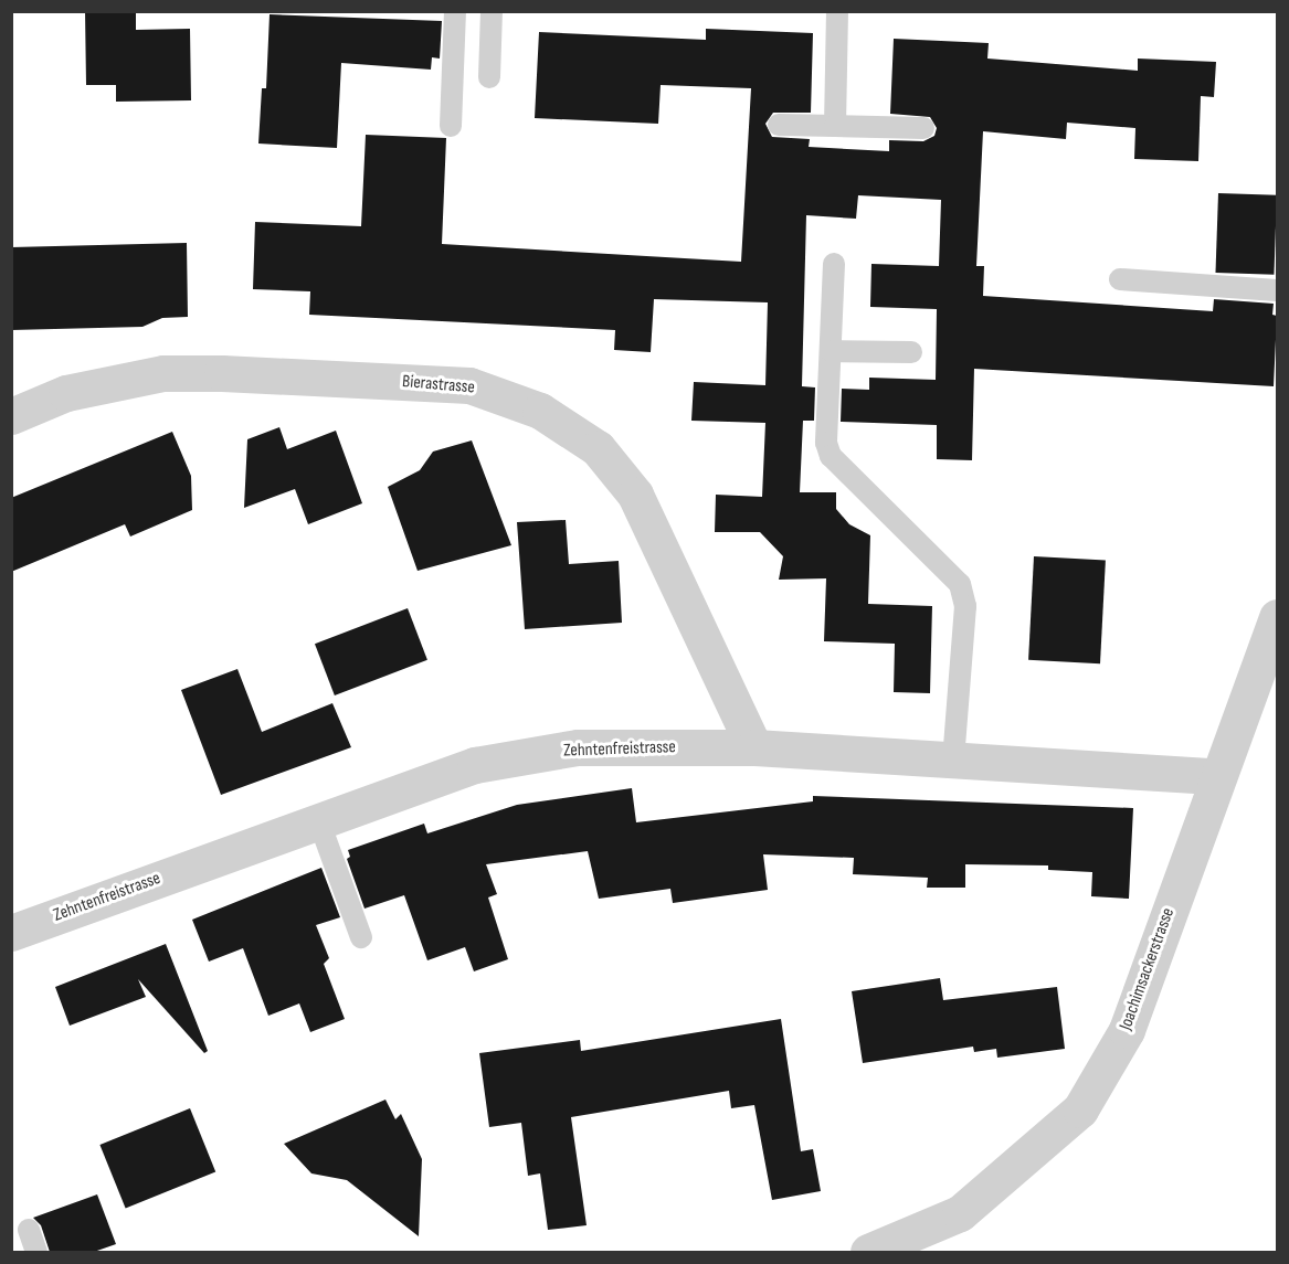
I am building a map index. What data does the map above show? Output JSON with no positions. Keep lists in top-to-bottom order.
{
  "streets": {
    "street": ["Bierastrasse", "Zehntenfreistrasse", "Joachimsackerstrasse"]
  },
  "crossings": [
    ["Bierastrasse", "Zehntenfreistrasse"],
    ["Zehntenfreistrasse", "Joachimsackerstrasse"]
  ]
}
